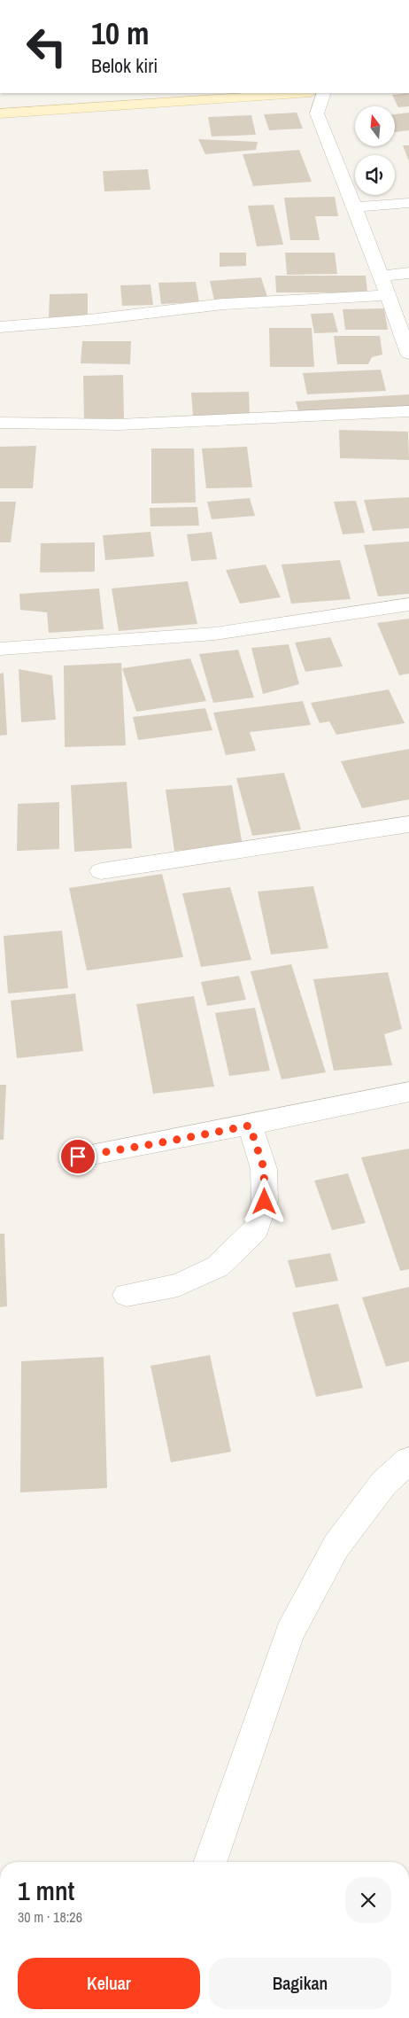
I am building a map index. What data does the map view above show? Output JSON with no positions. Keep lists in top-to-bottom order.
{
  "north": "top",
  "page": {
    "turn": ["10 m", "Belok kiri"],
    "heading": ["1 mnt", "30 m · 18:26"],
    "buttons": ["Keluar", "Bagikan"]
  }
}
